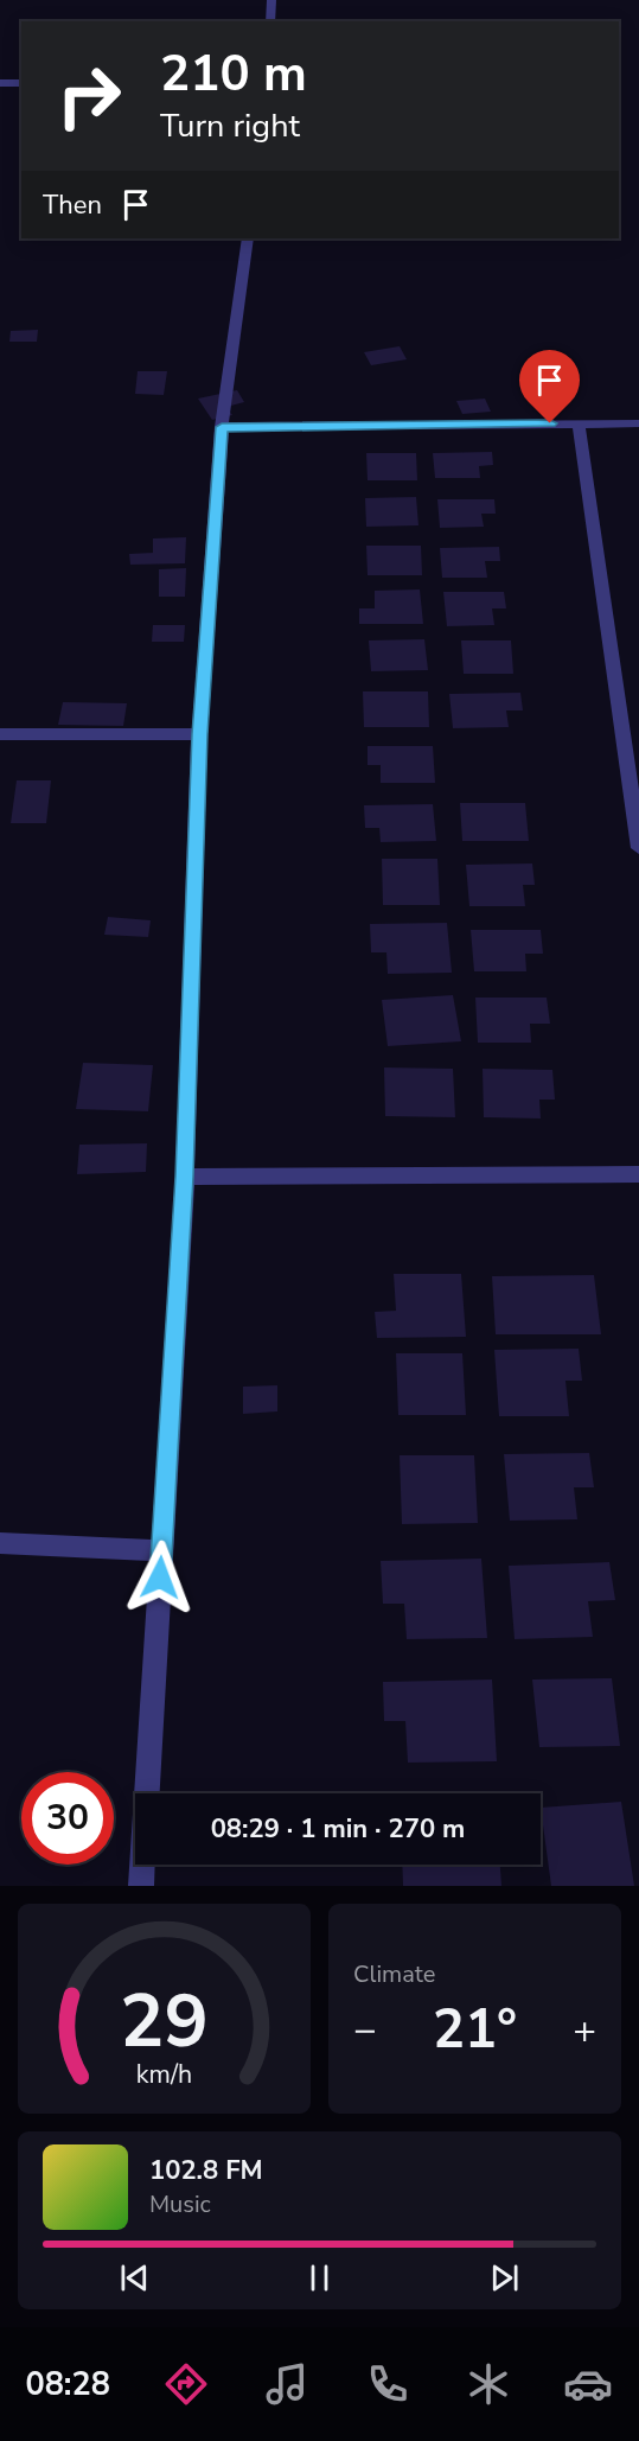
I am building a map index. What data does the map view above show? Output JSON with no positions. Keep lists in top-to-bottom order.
{
  "page": {
    "turn": ["210 m", "Turn right"],
    "then": "Then",
    "limit": "30",
    "trip": "08:29 · 1 min · 270 m",
    "tile": "Climate",
    "heat": ["−", "21°", "+"],
    "song": ["102.8 FM", "Music"],
    "tabs": "08:28",
    "gauge": ["29", "km/h"]
  }
}
